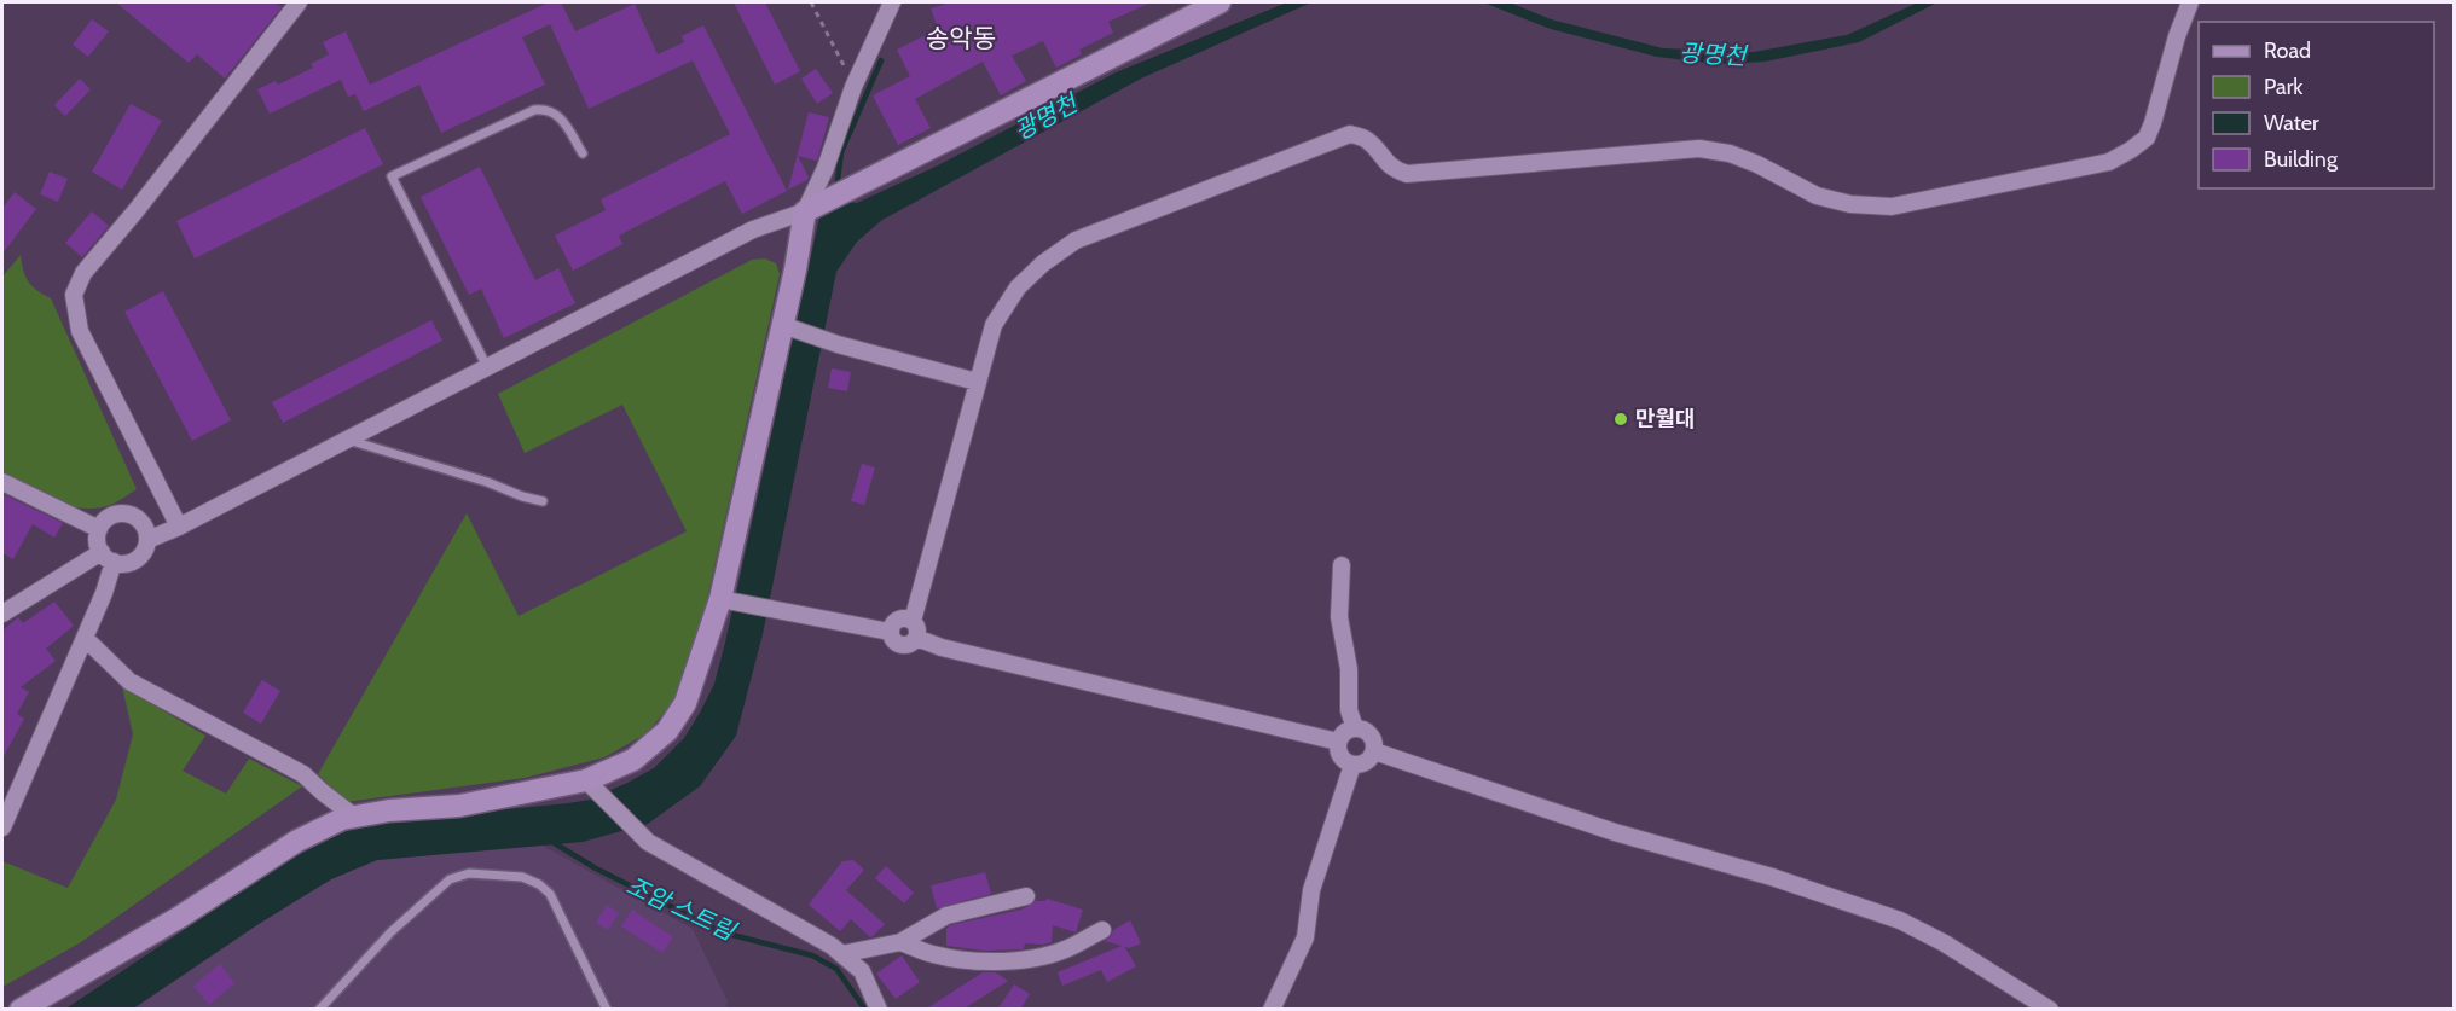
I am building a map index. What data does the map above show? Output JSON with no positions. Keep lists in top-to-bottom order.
{
  "districts": ["송악동"],
  "water": ["광명천", "조암 스트림"],
  "places": ["만월대"],
  "legend": [
    "Road",
    "Park",
    "Water",
    "Building"
  ]
}
